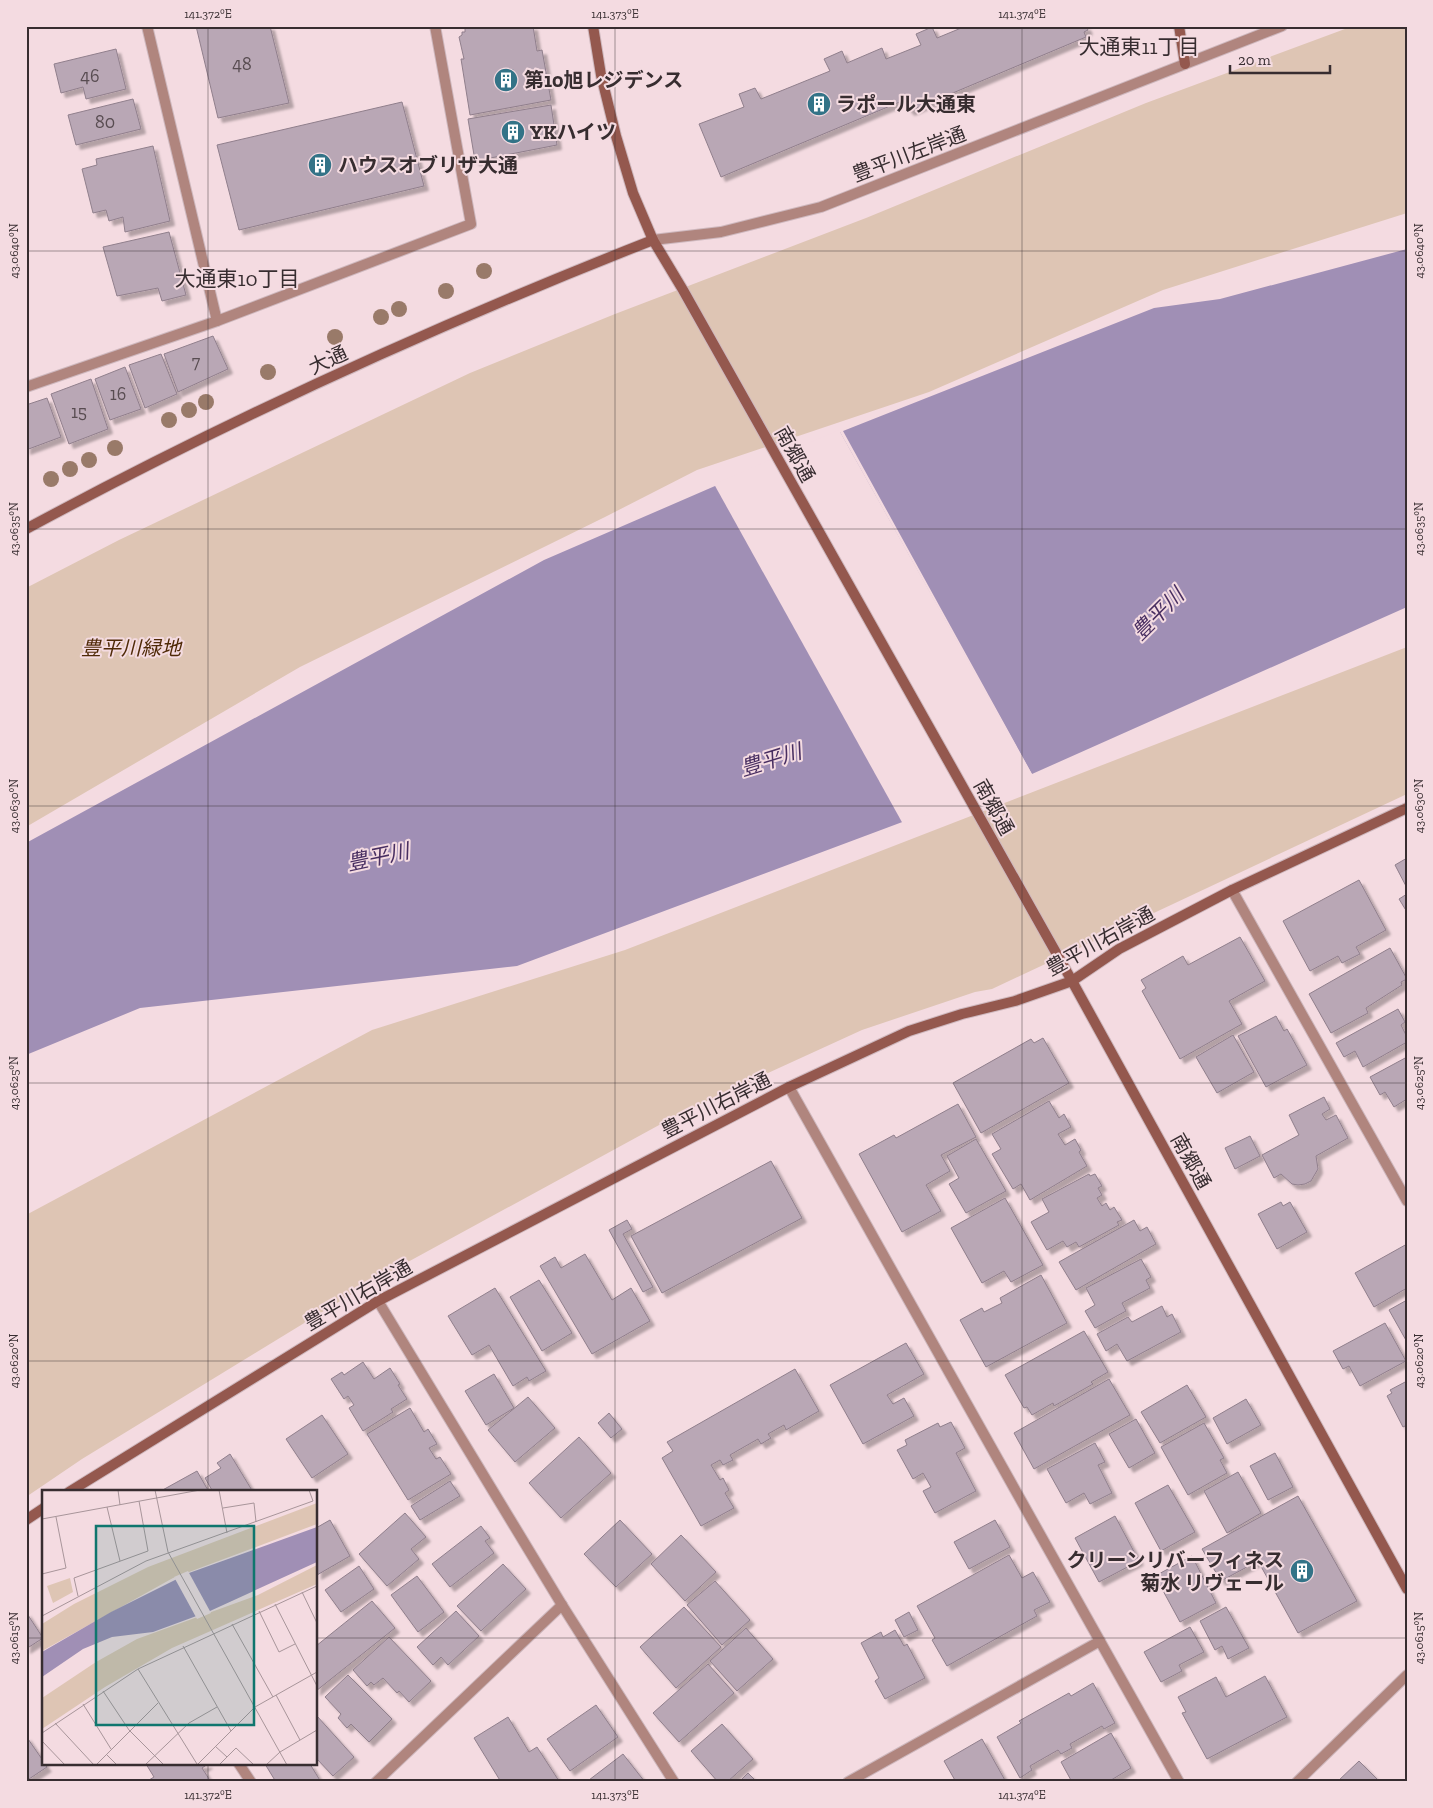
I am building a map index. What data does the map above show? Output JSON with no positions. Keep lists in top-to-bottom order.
{
  "streets": {
    "street": [
      "豊平川左岸通",
      "大通",
      "南郷通",
      "豊平川右岸通"
    ]
  },
  "crossings": [
    ["豊平川左岸通", "大通"],
    ["豊平川左岸通", "南郷通"],
    ["大通", "南郷通"],
    ["南郷通", "豊平川右岸通"]
  ],
  "districts": ["大通東11丁目", "大通東10丁目"],
  "water": ["豊平川"],
  "parks": ["豊平川緑地"],
  "places": {
    "building": [
      "第10旭レジデンス",
      "ラポール大通東",
      "YKハイツ",
      "ハウスオブリザ大通",
      "クリーンリバーフィネス 菊水 リヴェール"
    ]
  },
  "house_numbers": [
    "48",
    "46",
    "80",
    "7",
    "16",
    "15"
  ],
  "scale_bar": "20 m",
  "coordinates": [
    "141.372°E",
    "141.373°E",
    "141.374°E",
    "43.0640°N",
    "43.0635°N",
    "43.0630°N",
    "43.0625°N",
    "43.0620°N",
    "43.0615°N"
  ]
}
